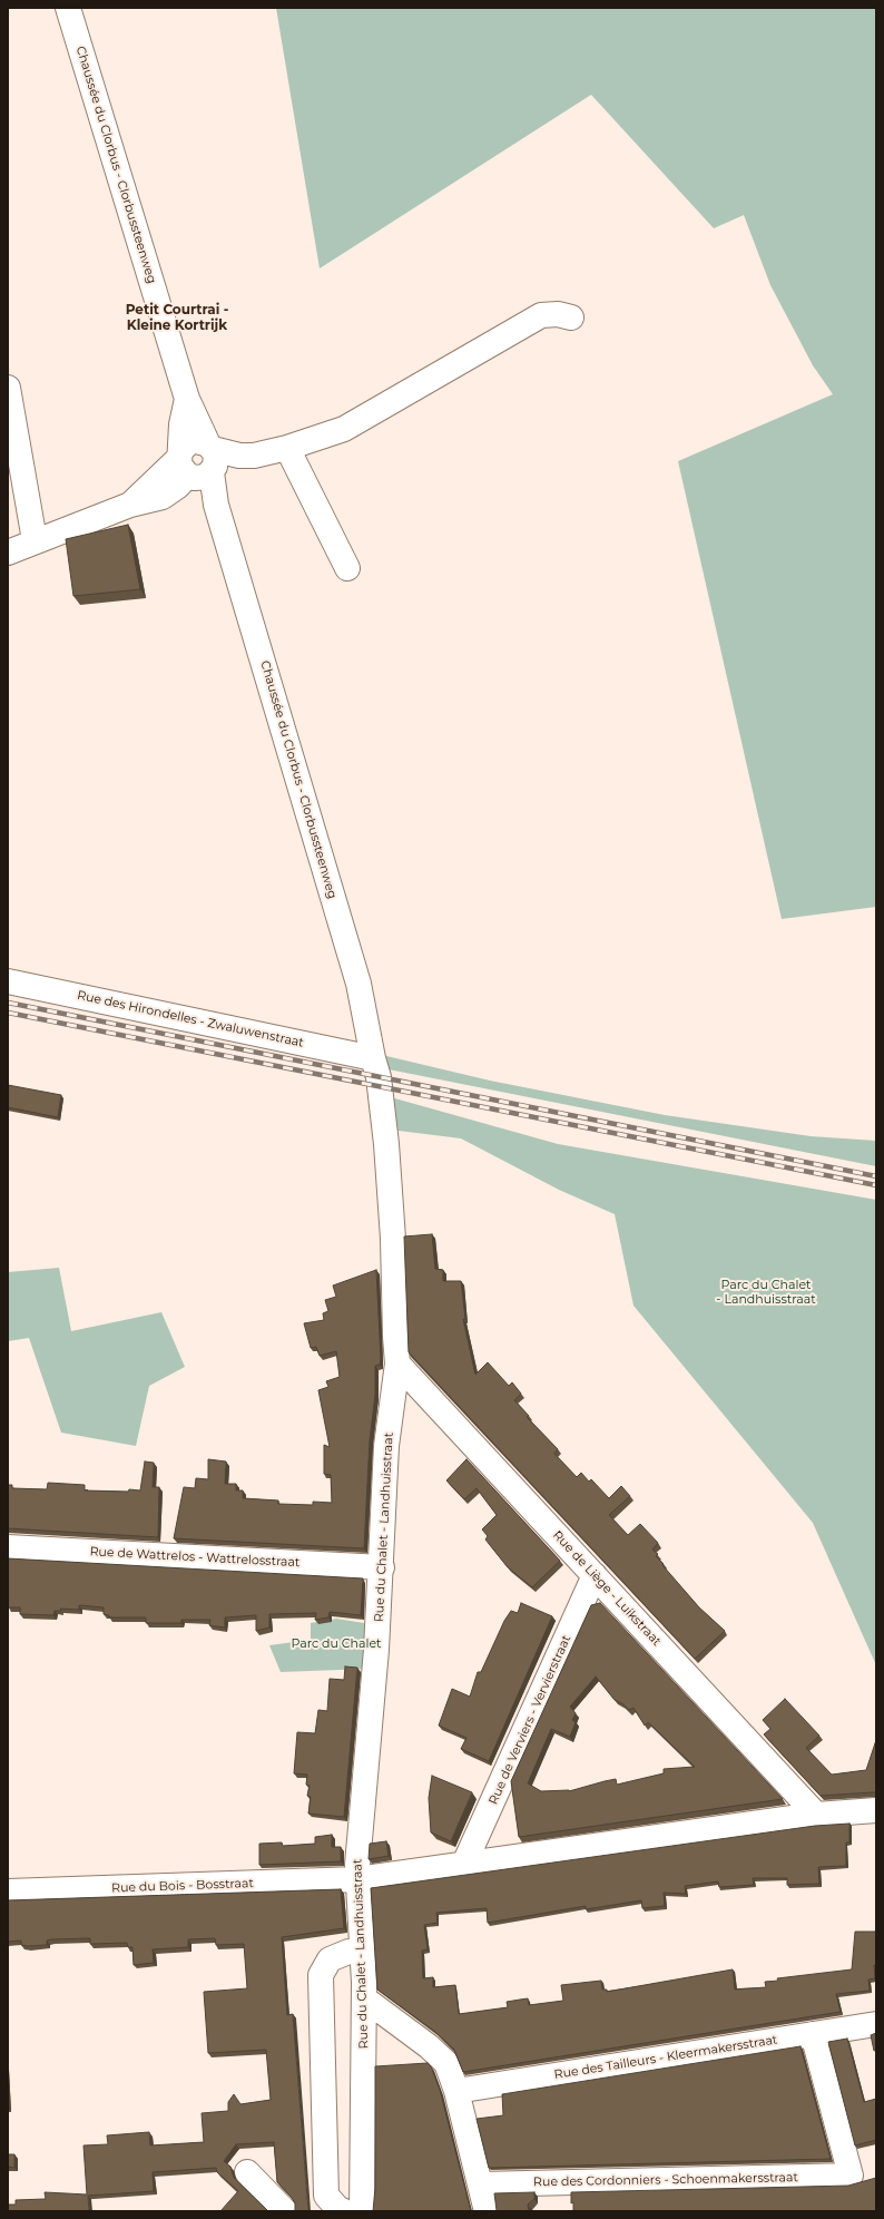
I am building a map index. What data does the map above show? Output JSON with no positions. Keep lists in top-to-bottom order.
{
  "streets": {
    "street": [
      "Chaussée du Clorbus - Clorbussteenweg",
      "Rue des Hirondelles - Zwaluwenstraat",
      "Rue du Chalet - Landhuisstraat",
      "Rue de Wattrelos - Wattrelosstraat",
      "Rue de Liège - Luikstraat",
      "Rue de Verviers - Vervierstraat",
      "Rue du Bois - Bosstraat",
      "Rue des Tailleurs - Kleermakersstraat",
      "Rue des Cordonniers - Schoenmakersstraat"
    ]
  },
  "crossings": [
    ["Chaussée du Clorbus - Clorbussteenweg", "Rue des Hirondelles - Zwaluwenstraat"],
    ["Chaussée du Clorbus - Clorbussteenweg", "Rue du Chalet - Landhuisstraat"],
    ["Rue des Hirondelles - Zwaluwenstraat", "Rue du Chalet - Landhuisstraat"],
    ["Rue du Chalet - Landhuisstraat", "Rue de Wattrelos - Wattrelosstraat"],
    ["Rue du Chalet - Landhuisstraat", "Rue de Liège - Luikstraat"],
    ["Rue du Chalet - Landhuisstraat", "Rue du Bois - Bosstraat"],
    ["Rue de Liège - Luikstraat", "Rue de Verviers - Vervierstraat"],
    ["Rue de Liège - Luikstraat", "Rue du Bois - Bosstraat"],
    ["Rue de Verviers - Vervierstraat", "Rue du Bois - Bosstraat"],
    ["Rue des Tailleurs - Kleermakersstraat", "Rue des Cordonniers - Schoenmakersstraat"]
  ],
  "districts": ["Petit Courtrai - Kleine Kortrijk"],
  "parks": ["Parc du Chalet - Landhuisstraat", "Parc du Chalet"]
}
